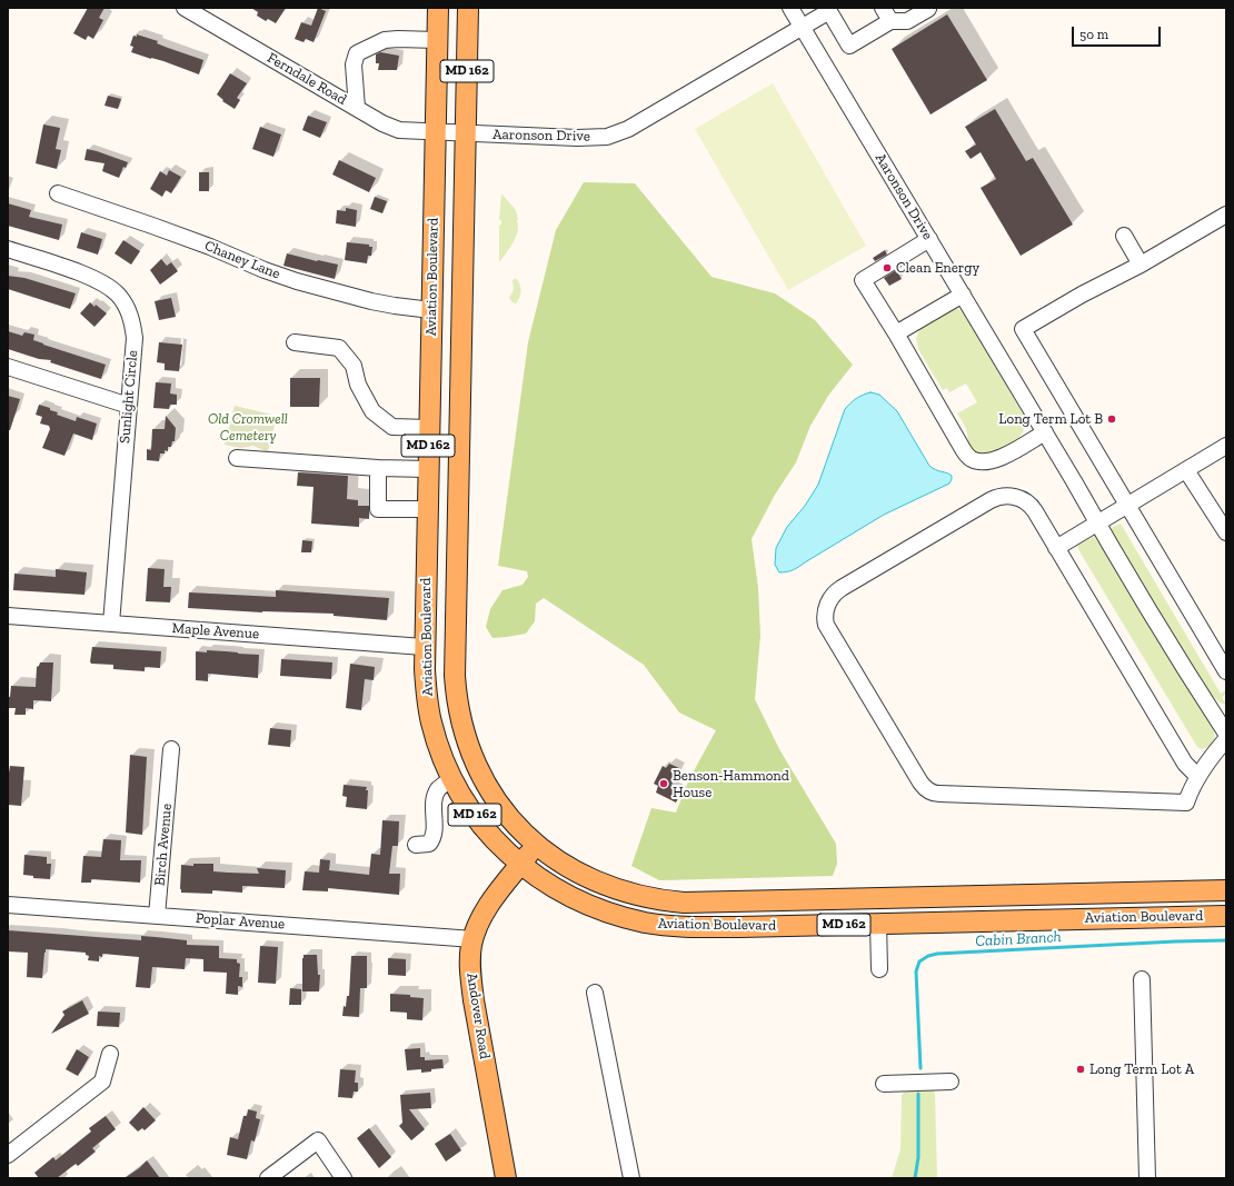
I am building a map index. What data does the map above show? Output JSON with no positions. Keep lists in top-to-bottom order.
{
  "streets": {
    "main road": ["MD 162", "Aviation Boulevard", "Andover Road"],
    "street": [
      "Ferndale Road",
      "Aaronson Drive",
      "Chaney Lane",
      "Sunlight Circle",
      "Maple Avenue",
      "Birch Avenue",
      "Poplar Avenue"
    ]
  },
  "crossings": [
    ["Ferndale Road", "Aaronson Drive"],
    ["Ferndale Road", "Aviation Boulevard"],
    ["Aaronson Drive", "Aviation Boulevard"],
    ["Chaney Lane", "Aviation Boulevard"],
    ["Aviation Boulevard", "Maple Avenue"],
    ["Aviation Boulevard", "Andover Road"],
    ["Sunlight Circle", "Maple Avenue"],
    ["Birch Avenue", "Poplar Avenue"],
    ["Poplar Avenue", "Andover Road"]
  ],
  "water": ["Cabin Branch"],
  "parks": ["Old Cromwell Cemetery"],
  "places": [
    "Clean Energy",
    "Long Term Lot B",
    "Benson-Hammond House",
    "Long Term Lot A"
  ],
  "scale_bar": "50 m"
}
